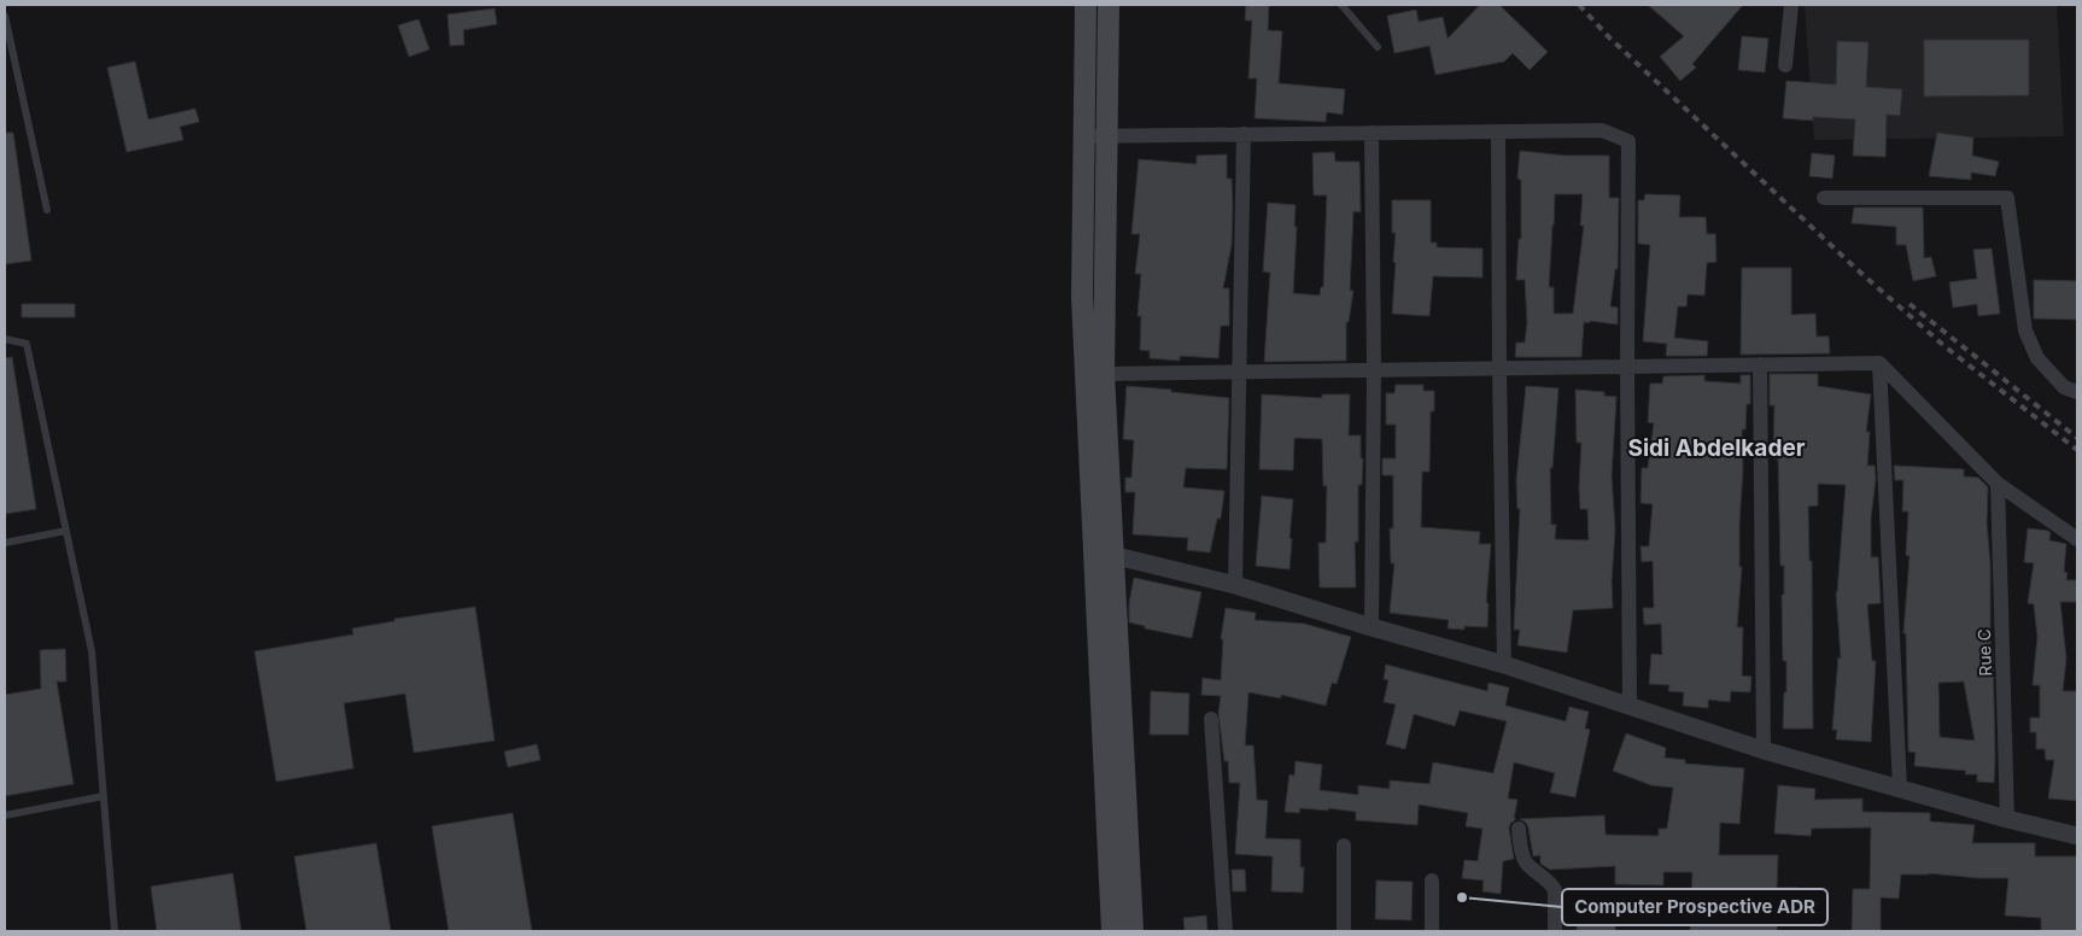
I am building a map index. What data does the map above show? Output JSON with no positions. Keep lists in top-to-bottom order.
{
  "streets": {
    "street": ["Rue C"]
  },
  "districts": ["Sidi Abdelkader"],
  "places": ["Computer Prospective ADR"]
}
